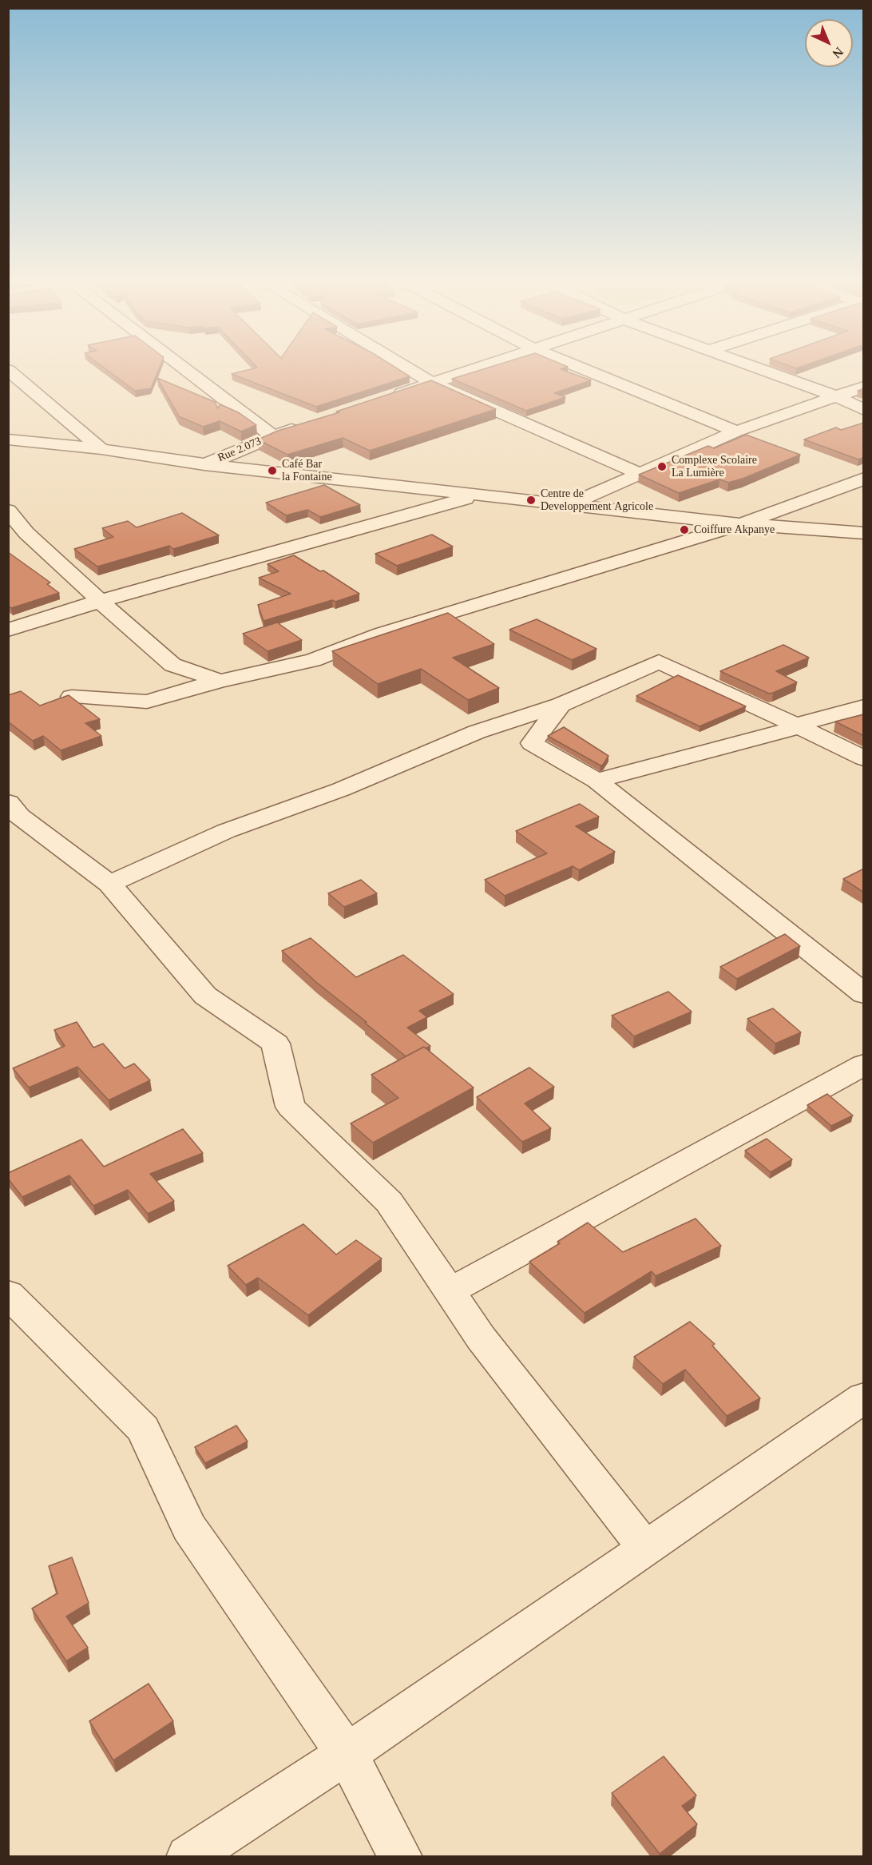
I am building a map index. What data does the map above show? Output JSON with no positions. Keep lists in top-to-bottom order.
{
  "streets": {
    "street": ["Rue 2.073"]
  },
  "places": [
    "Complexe Scolaire La Lumière",
    "Café Bar la Fontaine",
    "Centre de Developpement Agricole",
    "Coiffure Akpanye"
  ],
  "north": "bottom right"
}
